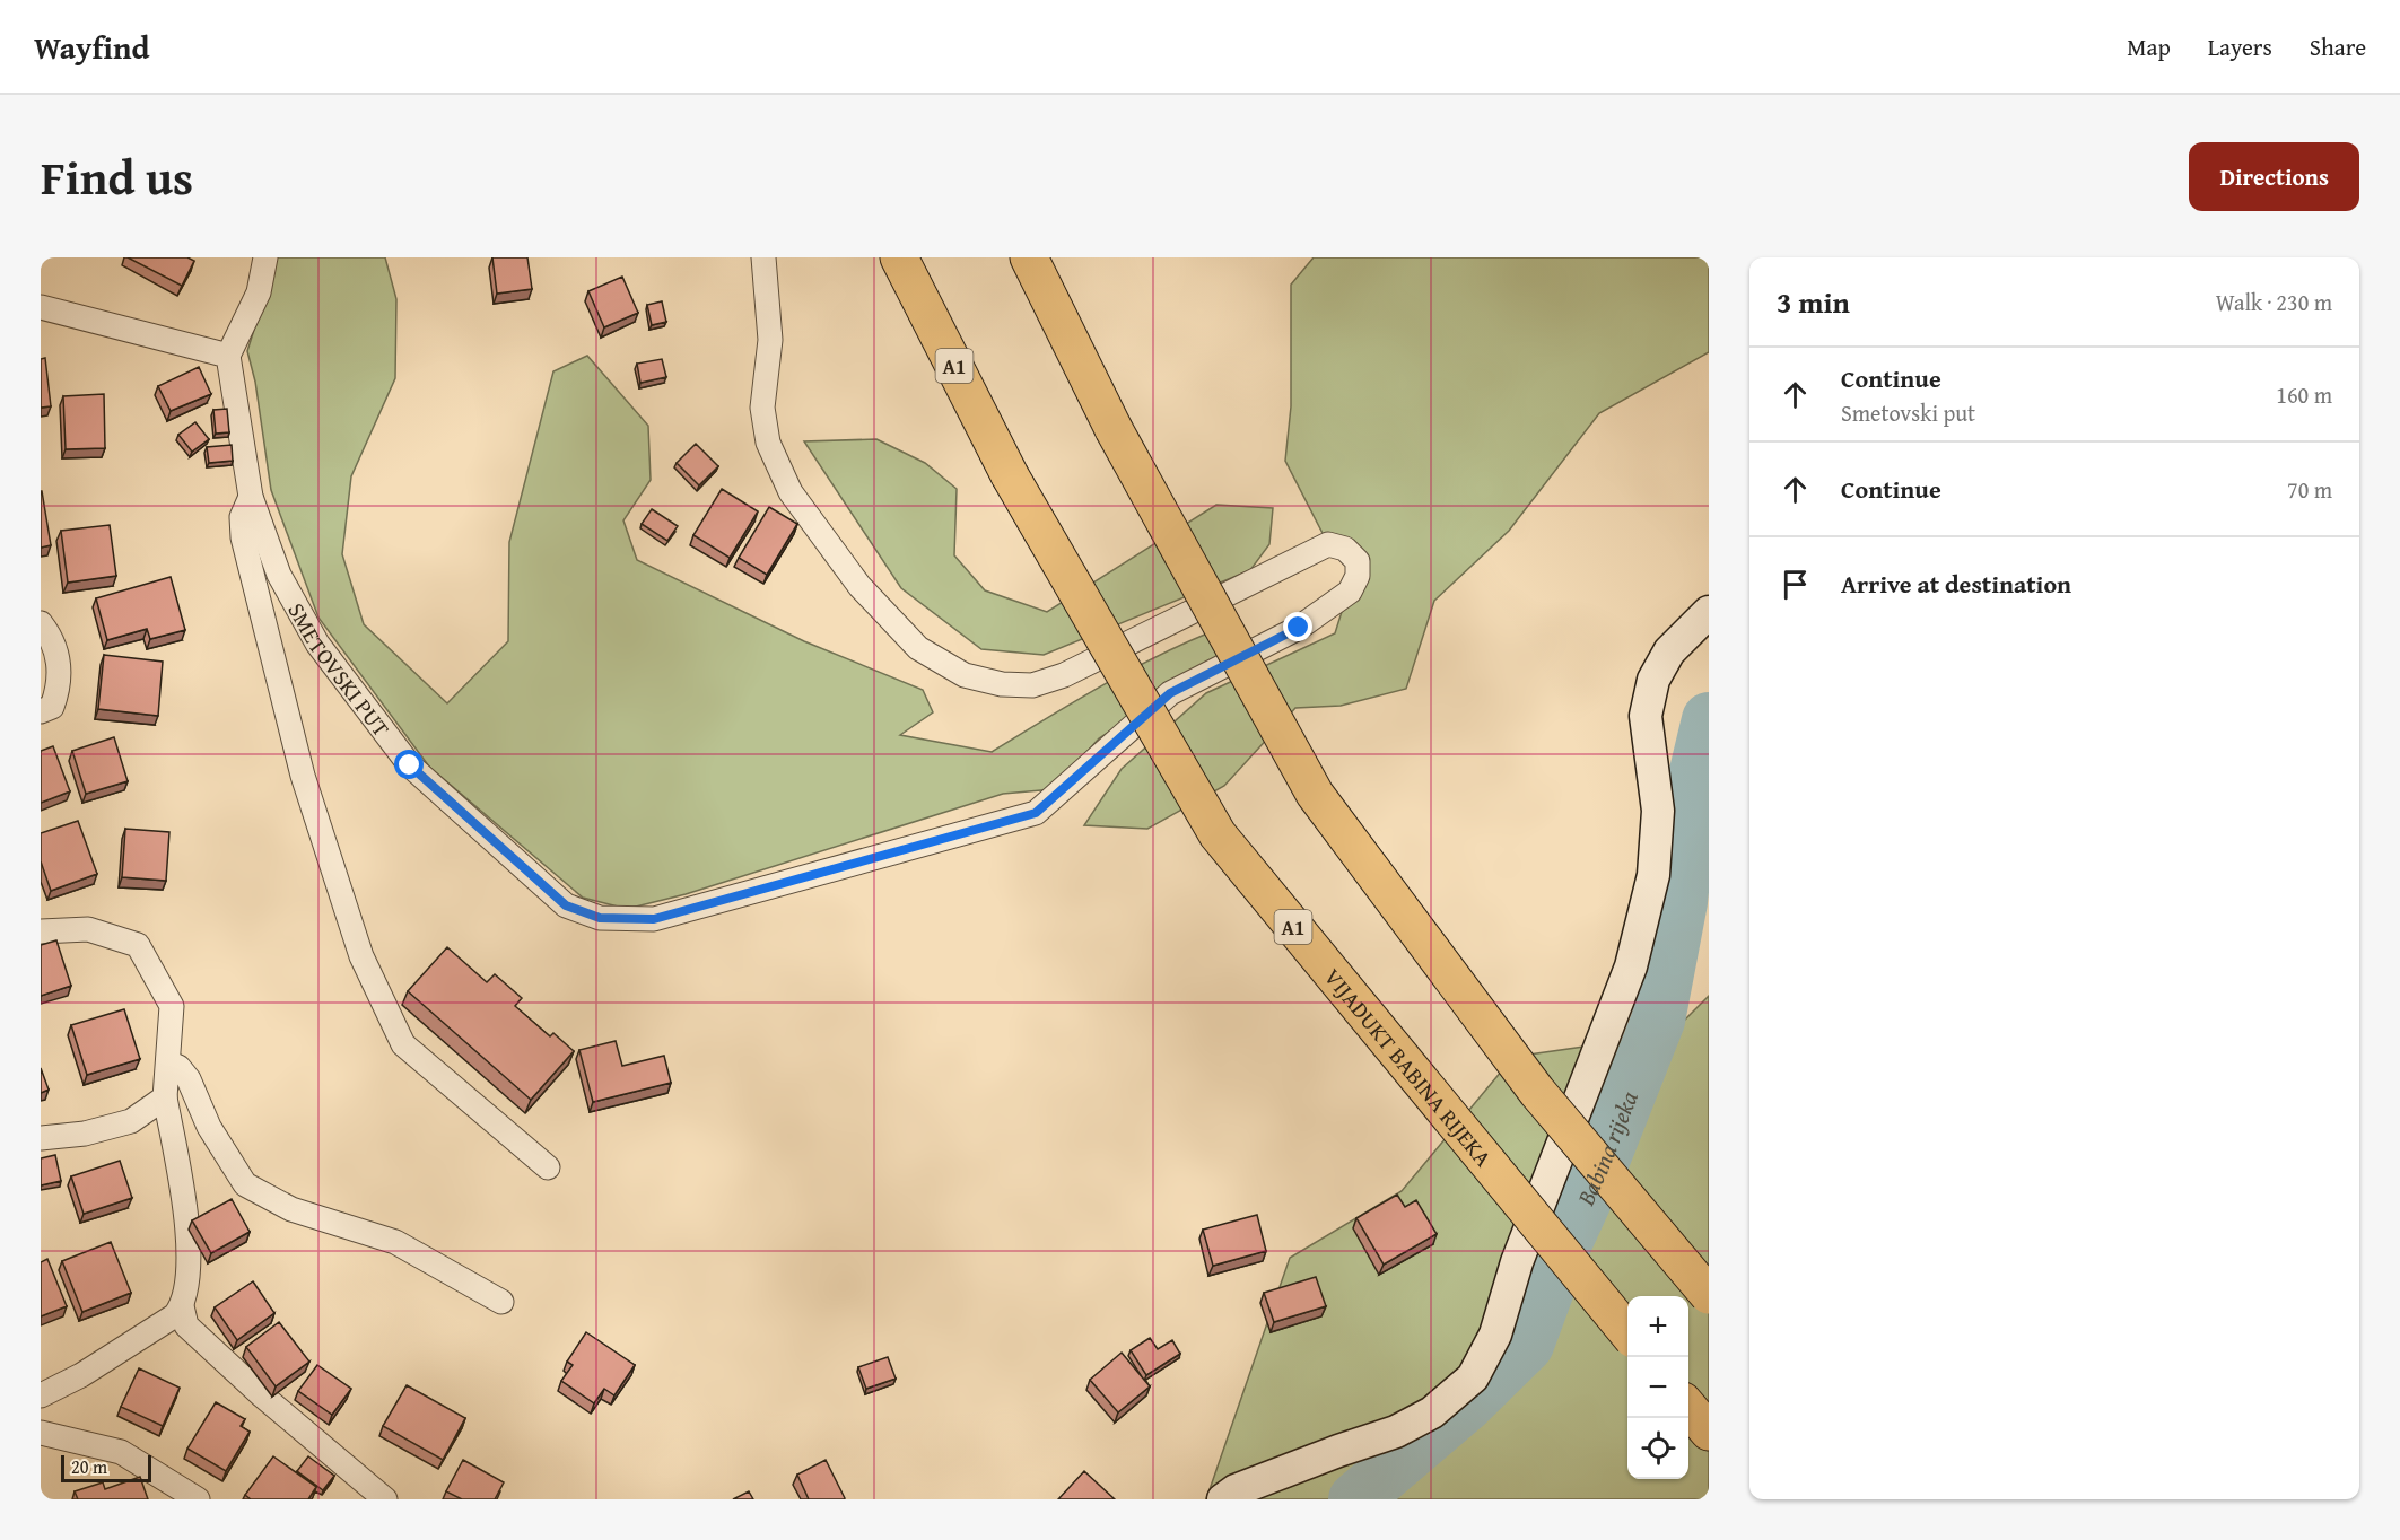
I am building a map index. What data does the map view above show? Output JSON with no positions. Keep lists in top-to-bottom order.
{
  "streets": {
    "highway": ["A1", "VIJADUKT BABINA RIJEKA"],
    "street": ["SMETOVSKI PUT"]
  },
  "water": ["Babina rijeka"],
  "scale_bar": "20 m",
  "page": {
    "header": "Wayfind",
    "nav": ["Map", "Layers", "Share"],
    "title": "Find us",
    "buttons": "Directions",
    "heading": ["3 min", "Walk · 230 m"],
    "list": [
      ["Continue", "Smetovski put", "160 m"],
      ["Continue", "70 m"],
      "Arrive at destination"
    ],
    "map_buttons": ["+", "−"],
    "scale": "20 m"
  }
}
